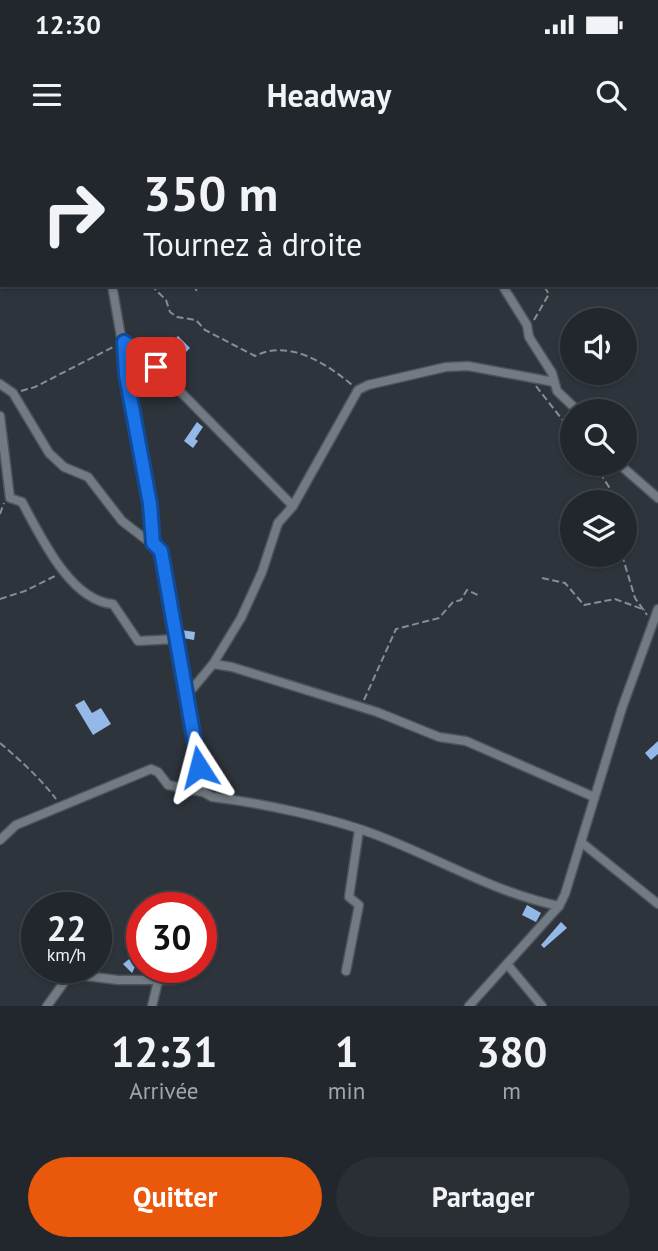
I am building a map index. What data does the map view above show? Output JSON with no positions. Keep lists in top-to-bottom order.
{
  "page": {
    "status": "12:30",
    "header": "Headway",
    "turn": ["350 m", "Tournez à droite"],
    "speed": "22 km/h",
    "limit": "30",
    "eta": [
      "12:31",
      "Arrivée",
      "1",
      "min",
      "380",
      "m"
    ],
    "buttons": ["Quitter", "Partager"]
  }
}
